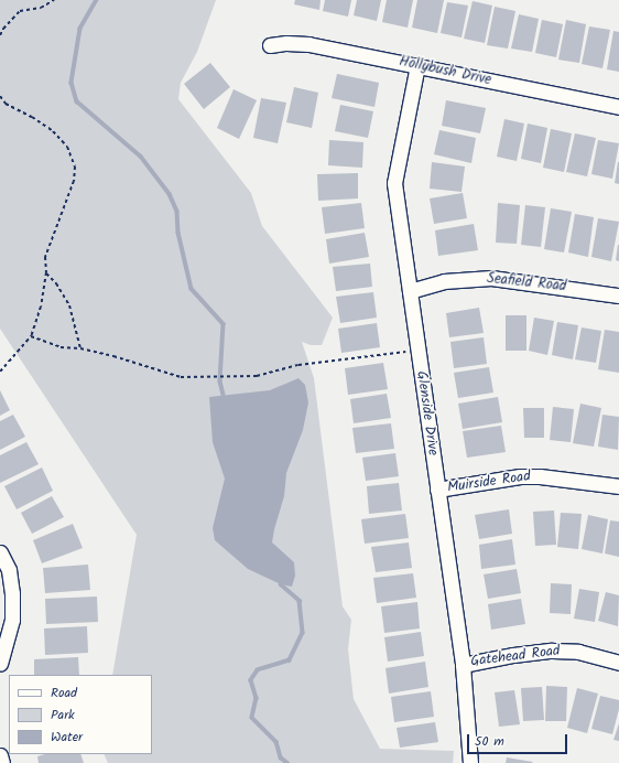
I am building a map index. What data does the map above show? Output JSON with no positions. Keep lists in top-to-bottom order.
{
  "streets": {
    "street": [
      "Hollybush Drive",
      "Seafield Road",
      "Glenside Drive",
      "Muirside Road",
      "Gatehead Road"
    ]
  },
  "crossings": [
    ["Hollybush Drive", "Glenside Drive"],
    ["Seafield Road", "Glenside Drive"],
    ["Glenside Drive", "Muirside Road"],
    ["Glenside Drive", "Gatehead Road"]
  ],
  "legend": ["Road", "Park", "Water"],
  "scale_bar": "50 m"
}
